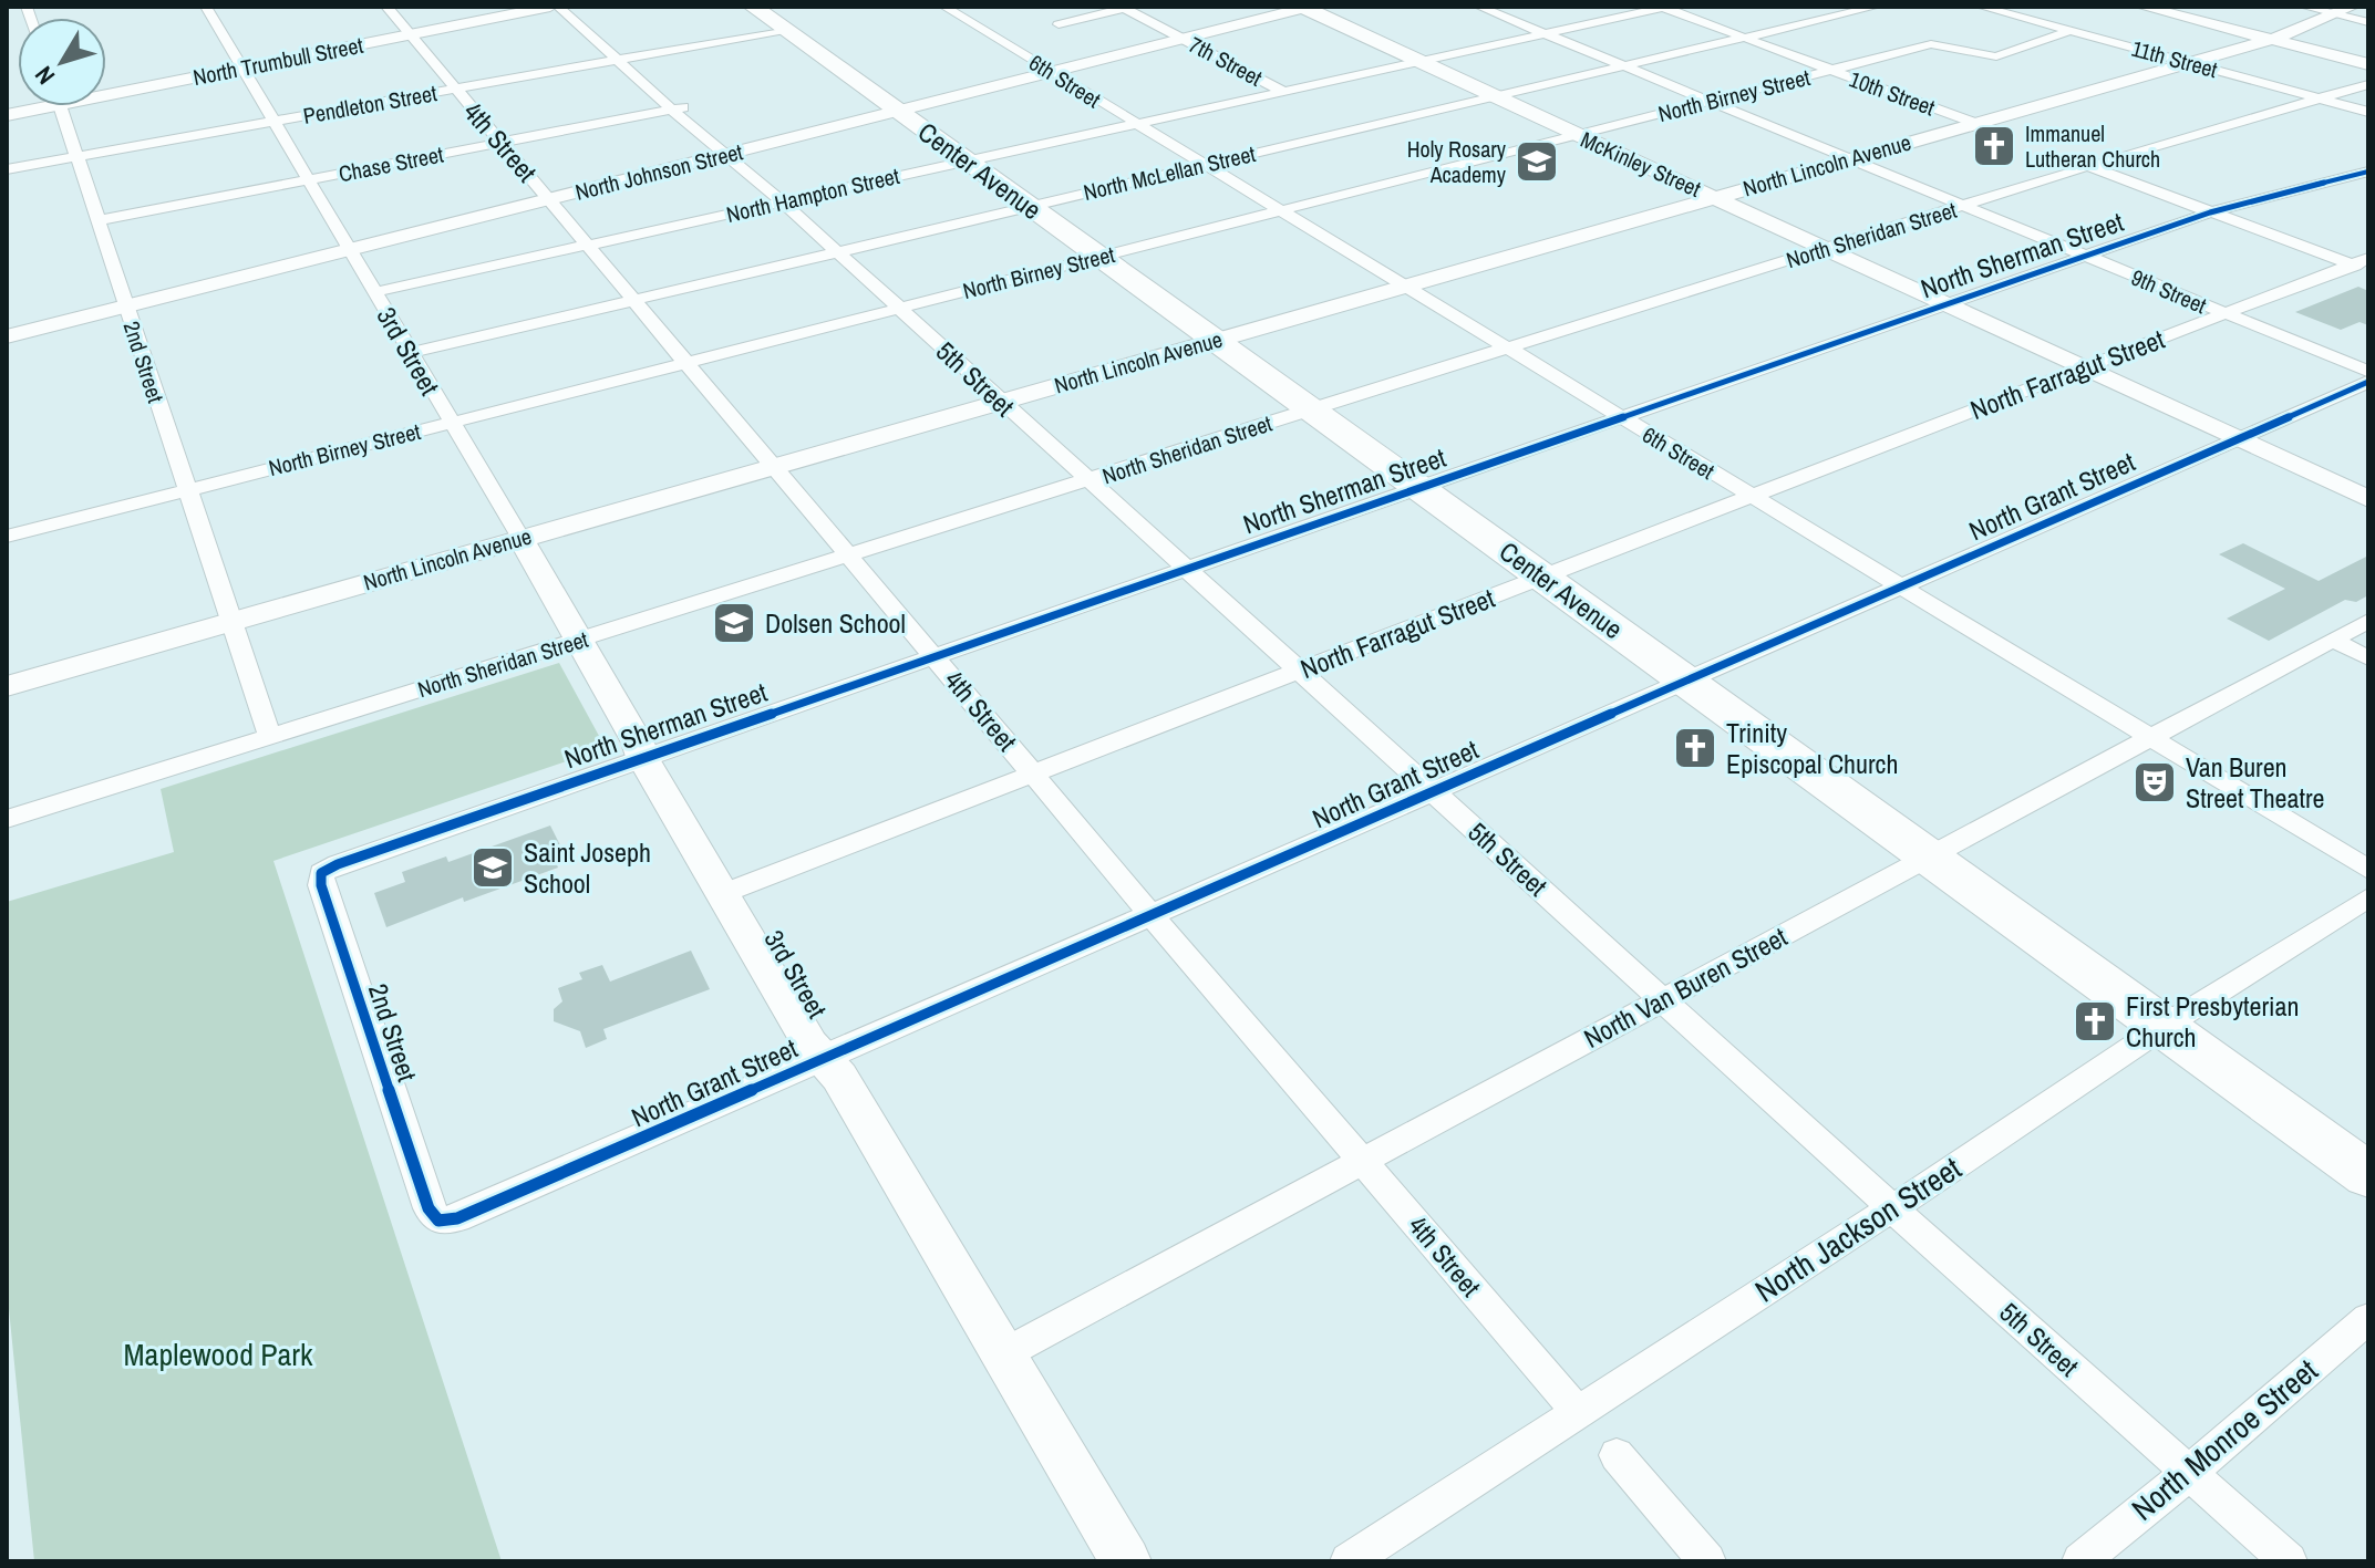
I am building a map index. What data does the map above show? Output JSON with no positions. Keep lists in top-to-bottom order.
{
  "streets": {
    "highway": ["Center Avenue"],
    "street": [
      "11th Street",
      "North Trumbull Street",
      "7th Street",
      "6th Street",
      "10th Street",
      "North Birney Street",
      "Pendleton Street",
      "4th Street",
      "Chase Street",
      "McKinley Street",
      "North Lincoln Avenue",
      "North Johnson Street",
      "North McLellan Street",
      "North Hampton Street",
      "North Sheridan Street",
      "North Sherman Street",
      "9th Street",
      "3rd Street",
      "2nd Street",
      "North Farragut Street",
      "5th Street",
      "North Grant Street",
      "North Van Buren Street",
      "North Jackson Street",
      "North Monroe Street"
    ]
  },
  "crossings": [
    ["11th Street", "North Birney Street"],
    ["11th Street", "North Lincoln Avenue"],
    ["11th Street", "North Sheridan Street"],
    ["North Trumbull Street", "4th Street"],
    ["North Trumbull Street", "3rd Street"],
    ["7th Street", "North Johnson Street"],
    ["7th Street", "North Hampton Street"],
    ["6th Street", "North Birney Street"],
    ["6th Street", "North Lincoln Avenue"],
    ["6th Street", "North Johnson Street"],
    ["6th Street", "North McLellan Street"],
    ["6th Street", "North Hampton Street"],
    ["6th Street", "North Sheridan Street"],
    ["6th Street", "North Sherman Street"],
    ["6th Street", "North Farragut Street"],
    ["6th Street", "North Grant Street"],
    ["6th Street", "North Van Buren Street"],
    ["10th Street", "North Birney Street"],
    ["10th Street", "North Lincoln Avenue"],
    ["10th Street", "North McLellan Street"],
    ["10th Street", "North Hampton Street"],
    ["North Birney Street", "4th Street"],
    ["North Birney Street", "McKinley Street"],
    ["North Birney Street", "Center Avenue"],
    ["North Birney Street", "9th Street"],
    ["North Birney Street", "3rd Street"],
    ["North Birney Street", "2nd Street"],
    ["North Birney Street", "5th Street"],
    ["Pendleton Street", "4th Street"],
    ["Pendleton Street", "Center Avenue"],
    ["Pendleton Street", "3rd Street"],
    ["Pendleton Street", "2nd Street"],
    ["Pendleton Street", "5th Street"],
    ["4th Street", "Chase Street"],
    ["4th Street", "North Lincoln Avenue"],
    ["4th Street", "North Johnson Street"],
    ["4th Street", "North McLellan Street"],
    ["4th Street", "North Hampton Street"],
    ["4th Street", "North Sheridan Street"],
    ["4th Street", "North Sherman Street"],
    ["4th Street", "North Farragut Street"],
    ["4th Street", "North Grant Street"],
    ["4th Street", "North Van Buren Street"],
    ["4th Street", "North Jackson Street"],
    ["Chase Street", "3rd Street"],
    ["Chase Street", "2nd Street"],
    ["Chase Street", "5th Street"],
    ["McKinley Street", "North Lincoln Avenue"],
    ["McKinley Street", "North Johnson Street"],
    ["McKinley Street", "North McLellan Street"],
    ["McKinley Street", "North Hampton Street"],
    ["McKinley Street", "North Sheridan Street"],
    ["McKinley Street", "North Sherman Street"],
    ["McKinley Street", "North Farragut Street"],
    ["McKinley Street", "North Grant Street"],
    ["North Lincoln Avenue", "Center Avenue"],
    ["North Lincoln Avenue", "9th Street"],
    ["North Lincoln Avenue", "3rd Street"],
    ["North Lincoln Avenue", "2nd Street"],
    ["North Lincoln Avenue", "5th Street"],
    ["Center Avenue", "North Johnson Street"],
    ["Center Avenue", "North McLellan Street"],
    ["Center Avenue", "North Hampton Street"],
    ["Center Avenue", "North Sheridan Street"],
    ["Center Avenue", "North Sherman Street"],
    ["Center Avenue", "North Farragut Street"],
    ["Center Avenue", "North Grant Street"],
    ["Center Avenue", "North Van Buren Street"],
    ["Center Avenue", "North Jackson Street"],
    ["North Johnson Street", "3rd Street"],
    ["North Johnson Street", "2nd Street"],
    ["North Johnson Street", "5th Street"],
    ["North McLellan Street", "9th Street"],
    ["North McLellan Street", "3rd Street"],
    ["North McLellan Street", "5th Street"],
    ["North Hampton Street", "9th Street"],
    ["North Hampton Street", "3rd Street"],
    ["North Hampton Street", "5th Street"],
    ["North Sheridan Street", "9th Street"],
    ["North Sheridan Street", "3rd Street"],
    ["North Sheridan Street", "2nd Street"],
    ["North Sheridan Street", "5th Street"],
    ["North Sherman Street", "9th Street"],
    ["North Sherman Street", "3rd Street"],
    ["North Sherman Street", "2nd Street"],
    ["North Sherman Street", "5th Street"],
    ["9th Street", "North Farragut Street"],
    ["3rd Street", "North Farragut Street"],
    ["3rd Street", "North Grant Street"],
    ["3rd Street", "North Van Buren Street"],
    ["2nd Street", "North Grant Street"],
    ["North Farragut Street", "5th Street"],
    ["5th Street", "North Grant Street"],
    ["5th Street", "North Van Buren Street"],
    ["5th Street", "North Jackson Street"],
    ["5th Street", "North Monroe Street"]
  ],
  "parks": ["Maplewood Park"],
  "places": {
    "church": ["Immanuel Lutheran Church", "Trinity Episcopal Church", "First Presbyterian Church"],
    "school or university": ["Holy Rosary Academy", "Dolsen School", "Saint Joseph School"],
    "theatre": ["Van Buren Street Theatre"]
  },
  "north": "bottom left"
}
